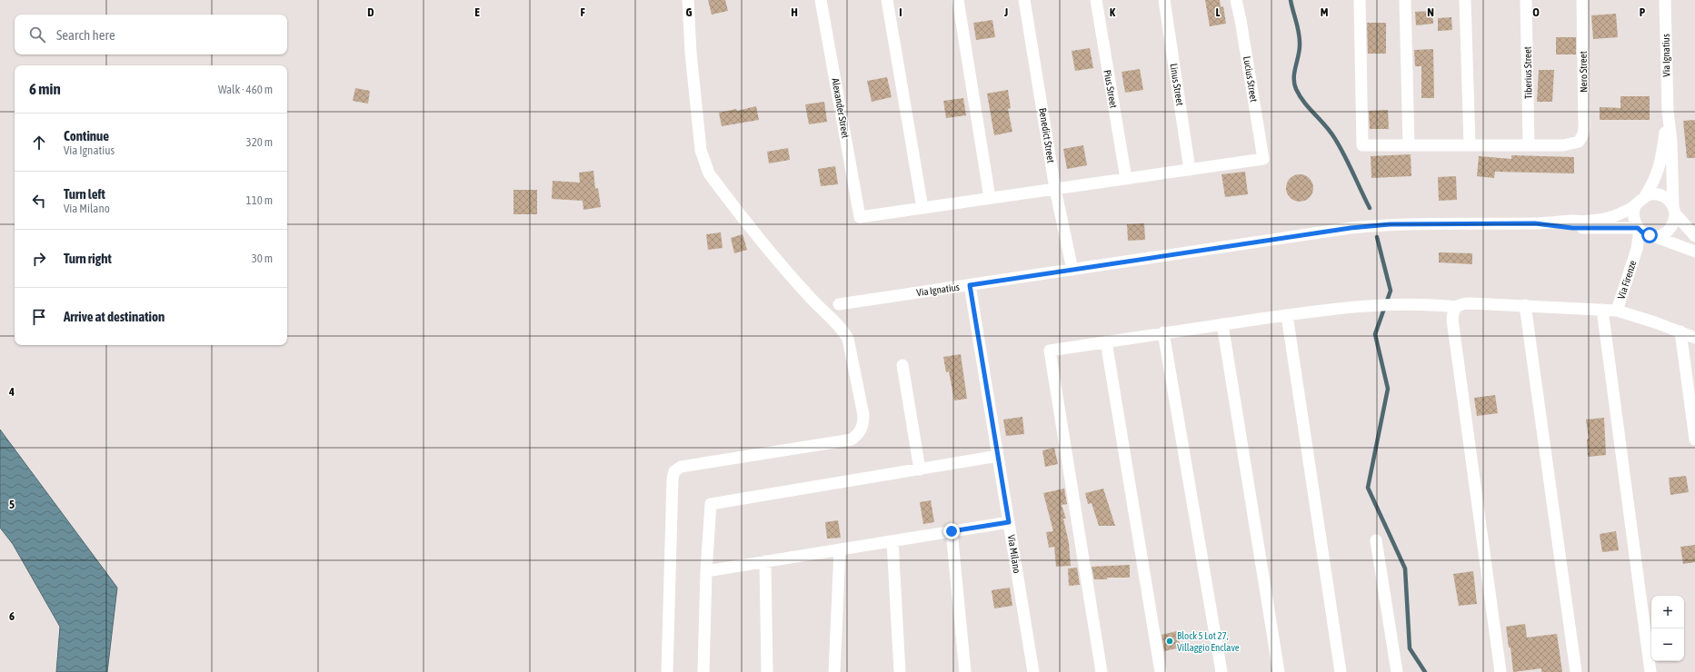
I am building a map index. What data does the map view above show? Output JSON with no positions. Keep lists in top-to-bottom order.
{
  "streets": {
    "street": [
      "Via Ignatius",
      "Nero Street",
      "Tiberius Street",
      "Lucius Street",
      "Linus Street",
      "Pius Street",
      "Alexander Street",
      "Benedict Street",
      "Via Firenze",
      "Via Milano"
    ]
  },
  "crossings": [
    ["Via Ignatius", "Benedict Street"],
    ["Via Ignatius", "Via Firenze"],
    ["Via Ignatius", "Via Milano"],
    ["Nero Street", "Tiberius Street"],
    ["Lucius Street", "Linus Street"]
  ],
  "places": ["Block 5 Lot 27, Villaggio Enclave"],
  "page": {
    "search": "Search here",
    "heading": ["6 min", "Walk · 460 m"],
    "list": [
      ["Continue", "Via Ignatius", "320 m"],
      ["Turn left", "Via Milano", "110 m"],
      ["Turn right", "30 m"],
      "Arrive at destination"
    ],
    "map_buttons": ["+", "−"]
  },
  "grid": {
    "columns": [
      "D",
      "E",
      "F",
      "G",
      "H",
      "I",
      "J",
      "K",
      "L",
      "M",
      "N",
      "O",
      "P"
    ],
    "rows": ["4", "5", "6"]
  }
}
